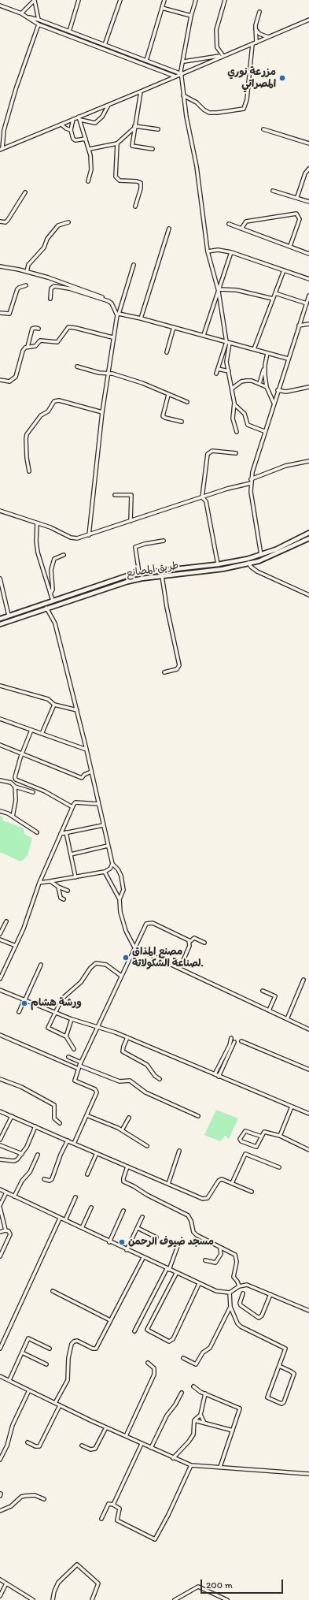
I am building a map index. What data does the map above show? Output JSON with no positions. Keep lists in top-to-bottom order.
{
  "streets": {
    "main road": ["طريق المصانع"]
  },
  "places": [
    "مزرعة نوري المصراتي",
    "مصنع المذاق لصناعة الشكولاتة.",
    "ورشة هشام",
    "مسجد ضيوف الرحمن"
  ],
  "scale_bar": "200 m"
}
